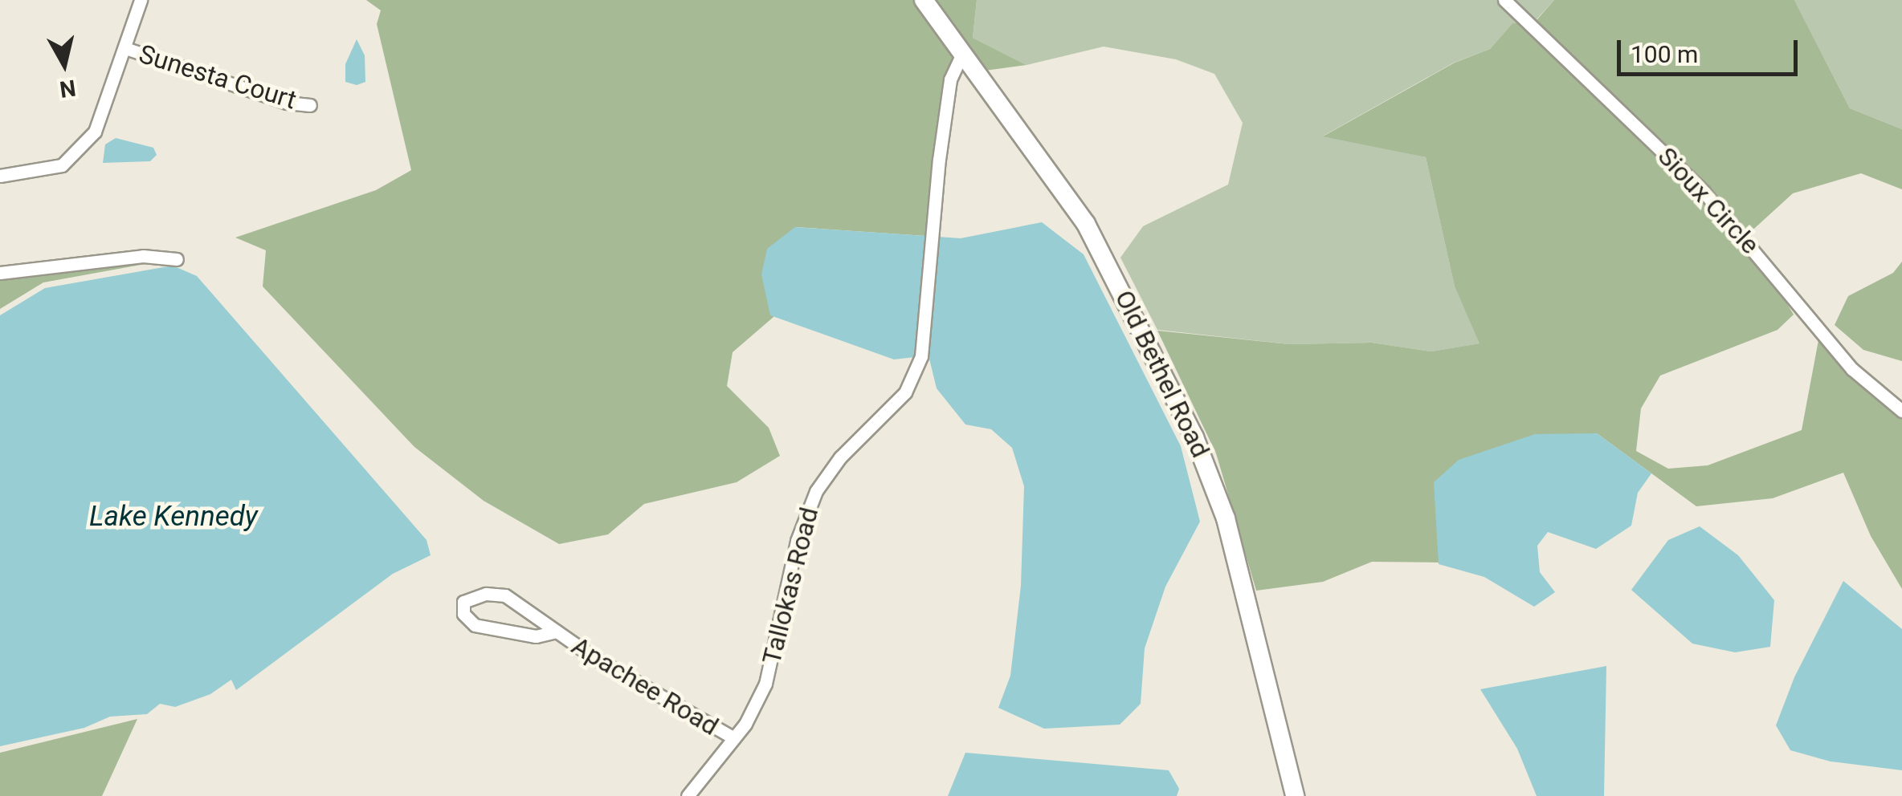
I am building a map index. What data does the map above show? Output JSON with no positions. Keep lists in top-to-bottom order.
{
  "streets": {
    "street": [
      "Sunesta Court",
      "Sioux Circle",
      "Old Bethel Road",
      "Tallokas Road",
      "Apachee Road"
    ]
  },
  "crossings": [
    ["Old Bethel Road", "Tallokas Road"],
    ["Tallokas Road", "Apachee Road"]
  ],
  "water": ["Lake Kennedy"],
  "scale_bar": "100 m",
  "north": "bottom"
}
